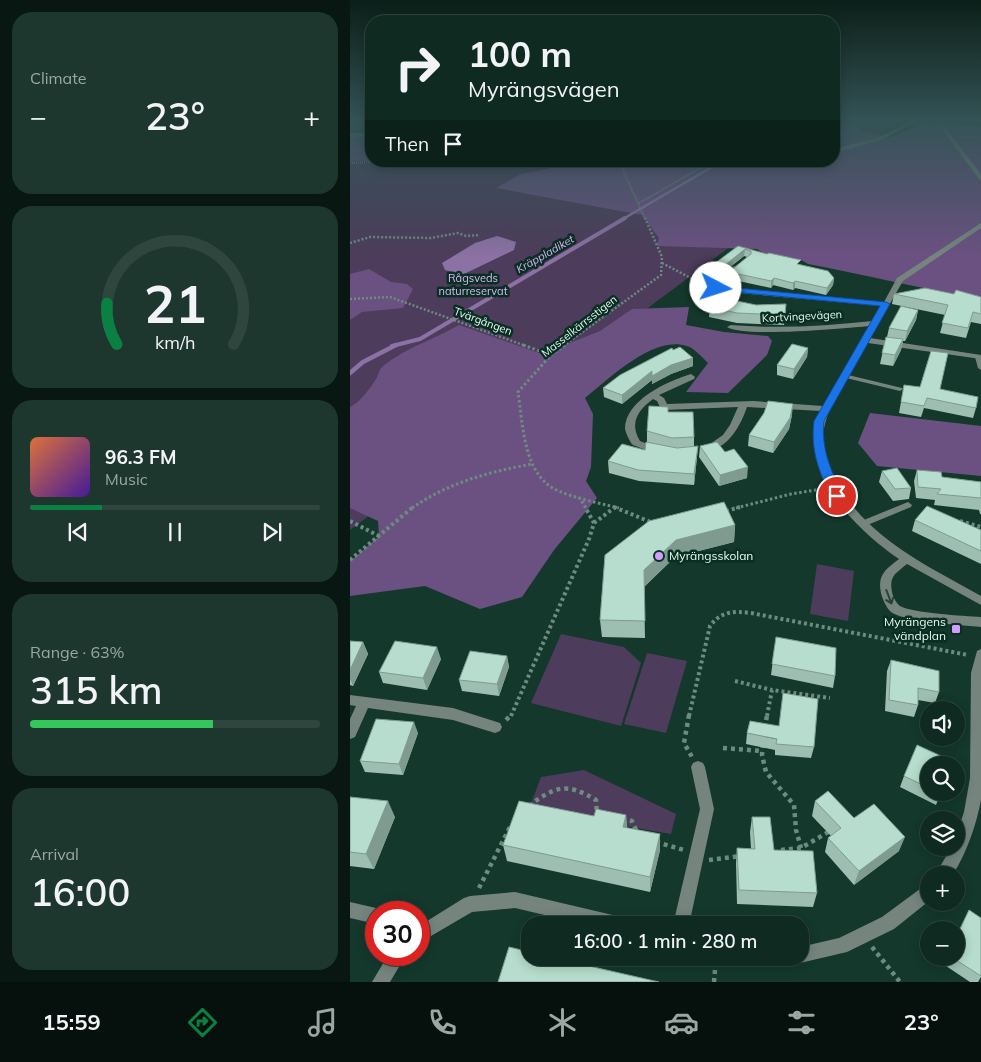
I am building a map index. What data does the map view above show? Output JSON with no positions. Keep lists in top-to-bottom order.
{
  "streets": {
    "street": ["Kortvingevägen"],
    "path": ["Tvärgången", "Masselkärrsstigen"]
  },
  "crossings": [
    ["Tvärgången", "Masselkärrsstigen"]
  ],
  "water": ["Kräppladiket"],
  "parks": ["Rågsveds naturreservat"],
  "places": {
    "other": ["Myrängsskolan"],
    "transit": ["Myrängens vändplan"]
  },
  "page": {
    "tile": [
      "Climate",
      ["Range · 63%", "315 km"],
      ["Arrival", "16:00"]
    ],
    "turn": ["100 m", "Myrängsvägen"],
    "heat": ["−", "23°", "+"],
    "then": "Then",
    "song": ["96.3 FM", "Music"],
    "map_buttons": ["+", "−"],
    "limit": "30",
    "trip": "16:00 · 1 min · 280 m",
    "tabs": ["15:59", "23°"],
    "gauge": ["21", "km/h"]
  }
}
